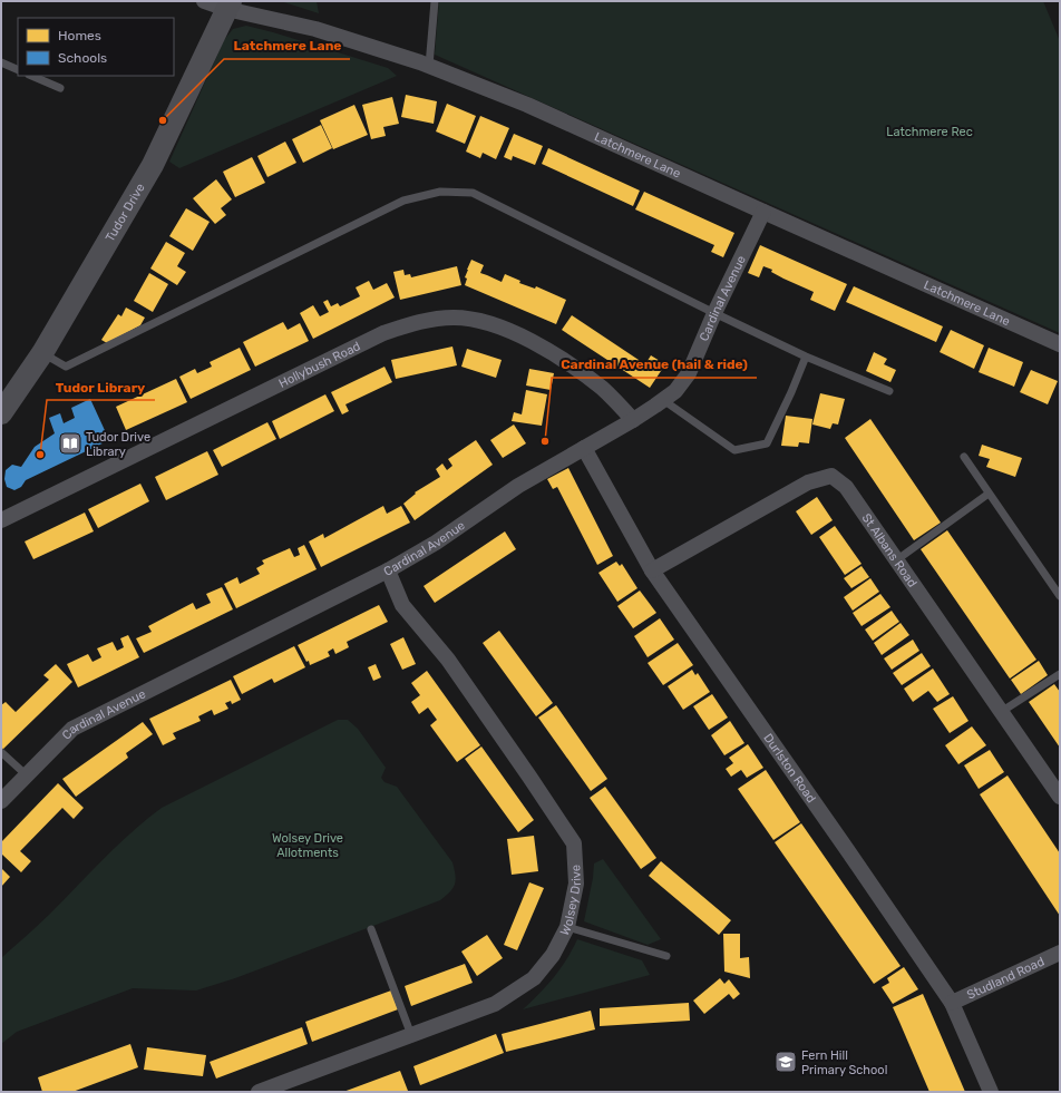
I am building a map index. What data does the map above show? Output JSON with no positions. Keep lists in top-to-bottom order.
{
  "streets": {
    "street": [
      "Latchmere Lane",
      "Tudor Drive",
      "Cardinal Avenue",
      "Hollybush Road",
      "St Albans Road",
      "Durlston Road",
      "Wolsey Drive",
      "Studland Road"
    ]
  },
  "crossings": [
    ["Latchmere Lane", "Tudor Drive"],
    ["Latchmere Lane", "Cardinal Avenue"],
    ["Cardinal Avenue", "Hollybush Road"],
    ["Cardinal Avenue", "Durlston Road"],
    ["Cardinal Avenue", "Wolsey Drive"],
    ["St Albans Road", "Durlston Road"],
    ["Durlston Road", "Studland Road"]
  ],
  "parks": ["Latchmere Rec", "Wolsey Drive Allotments"],
  "places": {
    "other": ["Latchmere Lane", "Cardinal Avenue (hail & ride)", "Tudor Library"],
    "library": ["Tudor Drive Library"],
    "school or university": ["Fern Hill Primary School"]
  },
  "legend": ["Homes", "Schools"]
}
